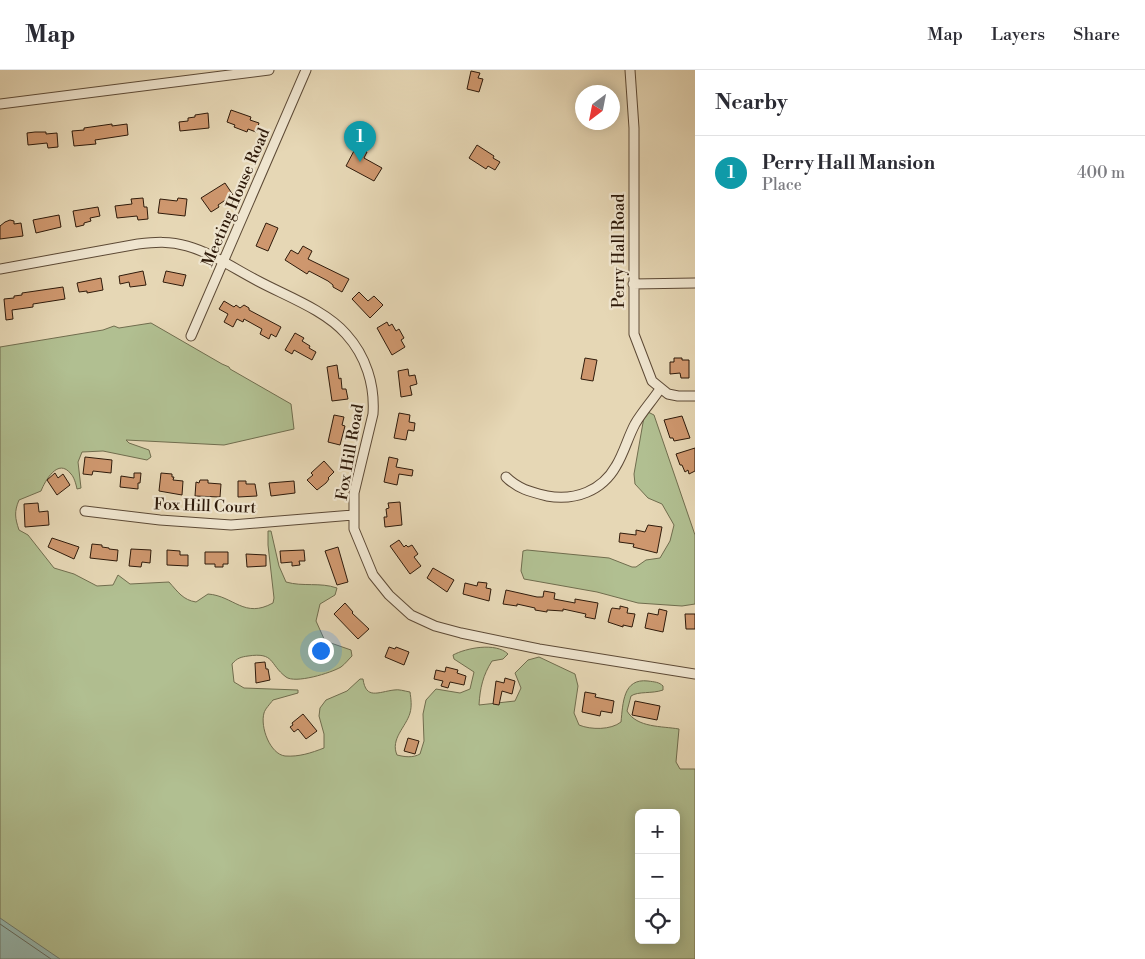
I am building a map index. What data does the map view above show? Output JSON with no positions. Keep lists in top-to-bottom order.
{
  "streets": {
    "street": [
      "Meeting House Road",
      "Perry Hall Road",
      "Fox Hill Road",
      "Fox Hill Court"
    ]
  },
  "crossings": [
    ["Meeting House Road", "Fox Hill Road"],
    ["Fox Hill Road", "Fox Hill Court"]
  ],
  "north": "bottom left",
  "page": {
    "header": "Map",
    "nav": ["Map", "Layers", "Share"],
    "heading": "Nearby",
    "pins": "1",
    "list": [
      {
        "mark": "1",
        "name": "Perry Hall Mansion",
        "note": "Place",
        "value": "400 m"
      }
    ],
    "map_buttons": ["+", "−"]
  }
}
